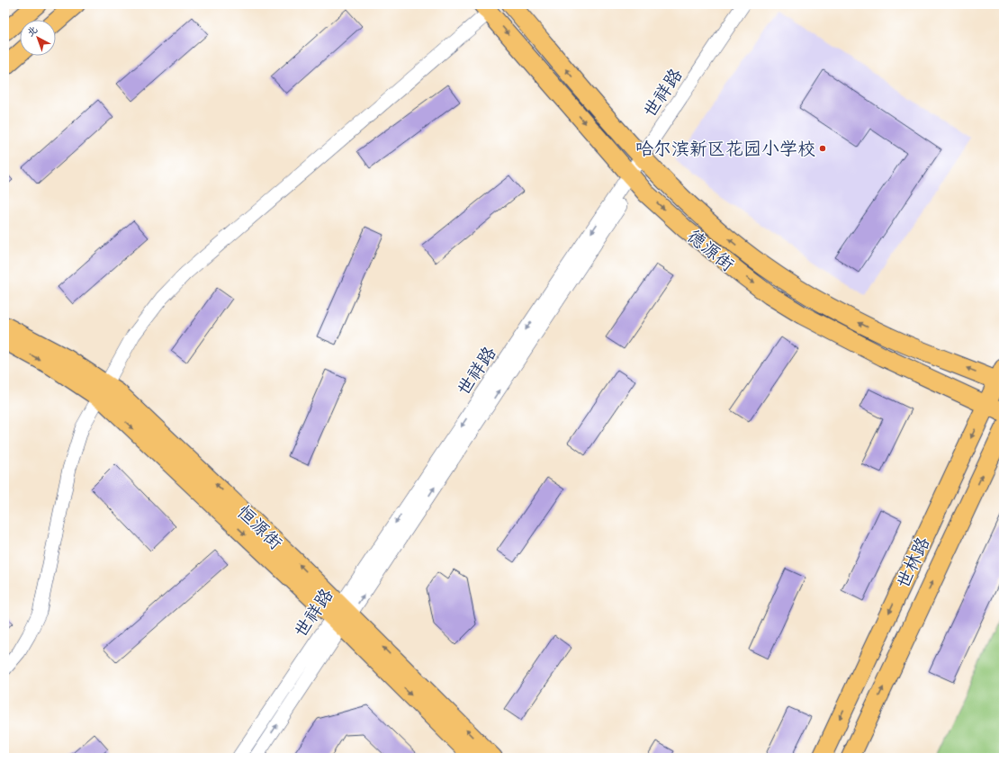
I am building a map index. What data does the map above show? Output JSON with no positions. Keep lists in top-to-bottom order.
{
  "streets": {
    "main road": ["德源街", "恒源街", "世林路"],
    "street": ["世祥路"]
  },
  "crossings": [
    ["世祥路", "德源街"],
    ["世祥路", "恒源街"],
    ["德源街", "世林路"]
  ],
  "places": ["哈尔滨新区花园小学校"],
  "north": "top left"
}
